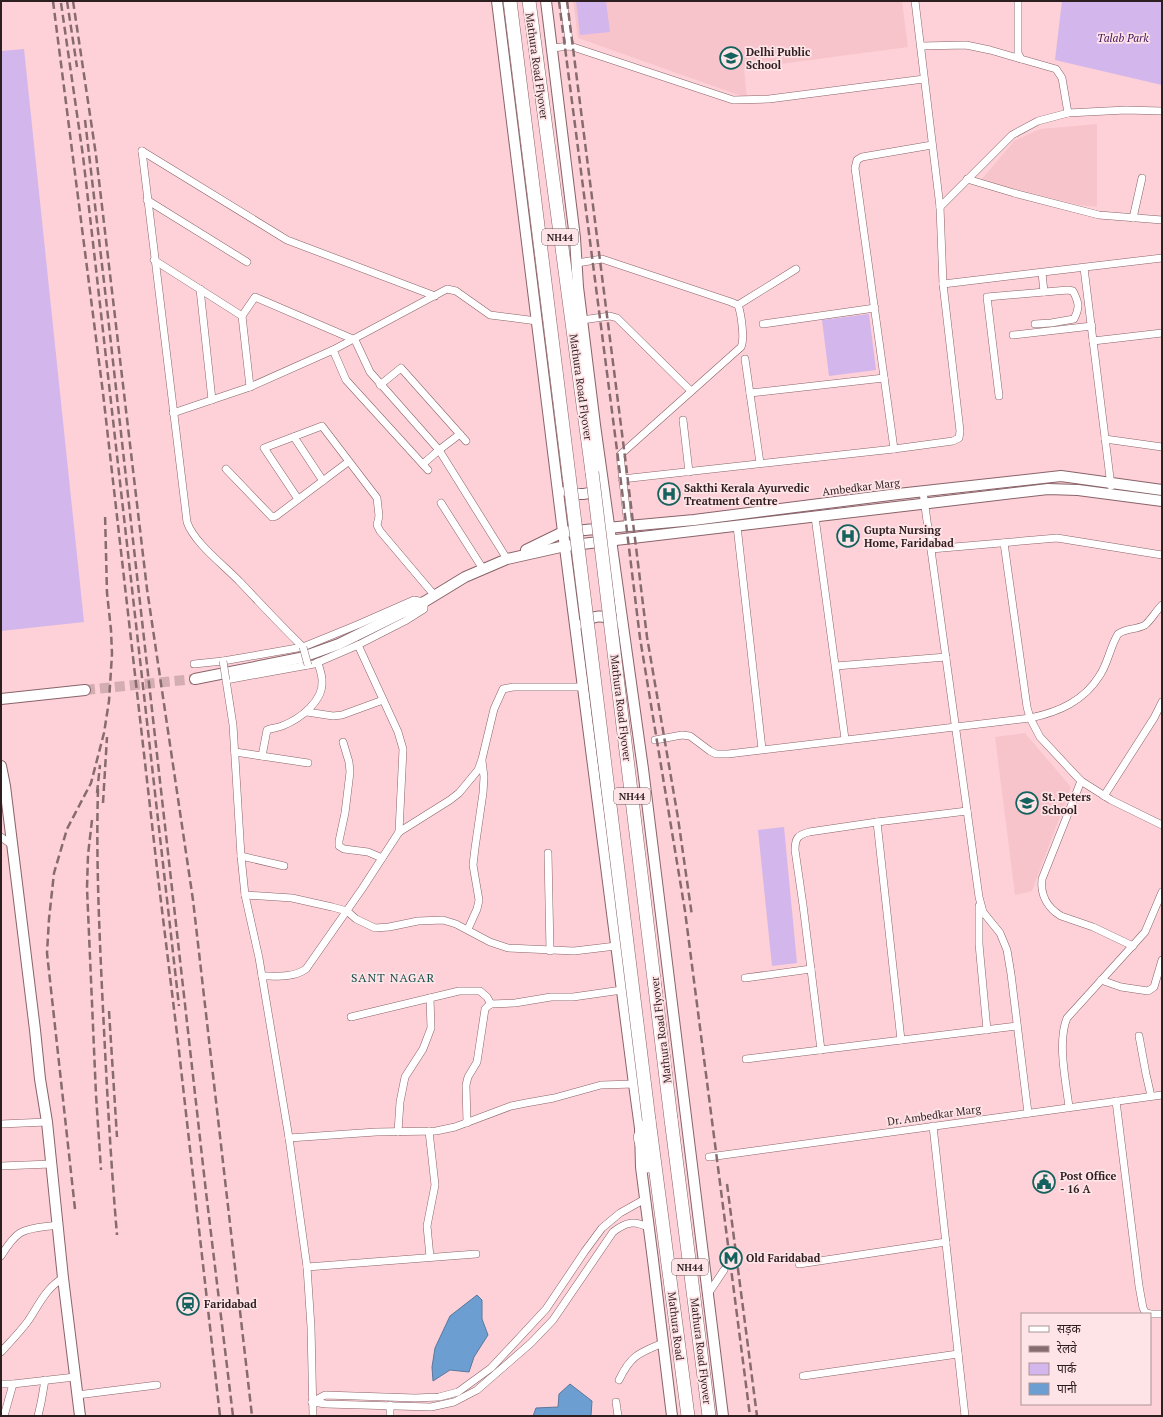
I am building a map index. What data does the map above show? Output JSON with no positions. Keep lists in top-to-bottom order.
{
  "streets": {
    "highway": ["Mathura Road Flyover", "NH44", "Mathura Road"],
    "main road": ["Ambedkar Marg"],
    "street": ["Dr. Ambedkar Marg"]
  },
  "crossings": [
    ["Mathura Road Flyover", "Mathura Road"]
  ],
  "districts": ["SANT NAGAR"],
  "parks": ["Talab Park"],
  "places": {
    "school or university": ["Delhi Public School", "St. Peters School"],
    "hospital": ["Sakthi Kerala Ayurvedic Treatment Centre", "Gupta Nursing Home, Faridabad"],
    "public building": ["Post Office - 16 A"],
    "metro station": ["Old Faridabad"],
    "station": ["Faridabad"]
  },
  "legend": [
    "सड़क",
    "रेलवे",
    "पार्क",
    "पानी"
  ]
}
